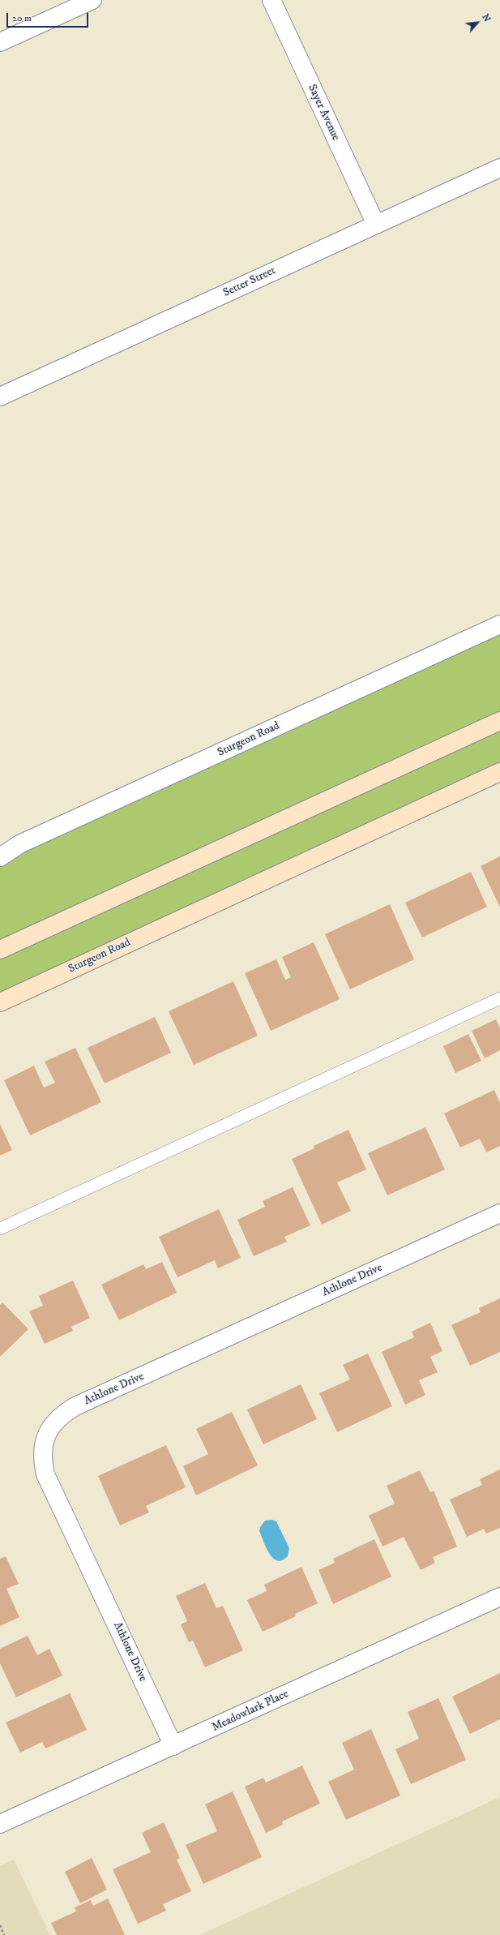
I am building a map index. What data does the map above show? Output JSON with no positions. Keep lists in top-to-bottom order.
{
  "streets": {
    "main road": ["Sturgeon Road"],
    "street": [
      "Sayer Avenue",
      "Setter Street",
      "Athlone Drive",
      "Meadowlark Place"
    ]
  },
  "crossings": [
    ["Sayer Avenue", "Setter Street"],
    ["Athlone Drive", "Meadowlark Place"]
  ],
  "scale_bar": "20 m",
  "north": "top right"
}
